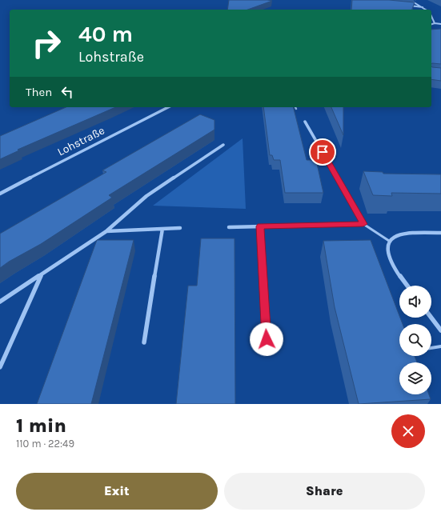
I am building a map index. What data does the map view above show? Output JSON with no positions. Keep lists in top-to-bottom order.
{
  "streets": {
    "street": ["Lohstraße"]
  },
  "page": {
    "turn": ["40 m", "Lohstraße"],
    "then": "Then",
    "heading": ["1 min", "110 m · 22:49"],
    "buttons": ["Exit", "Share"]
  }
}
